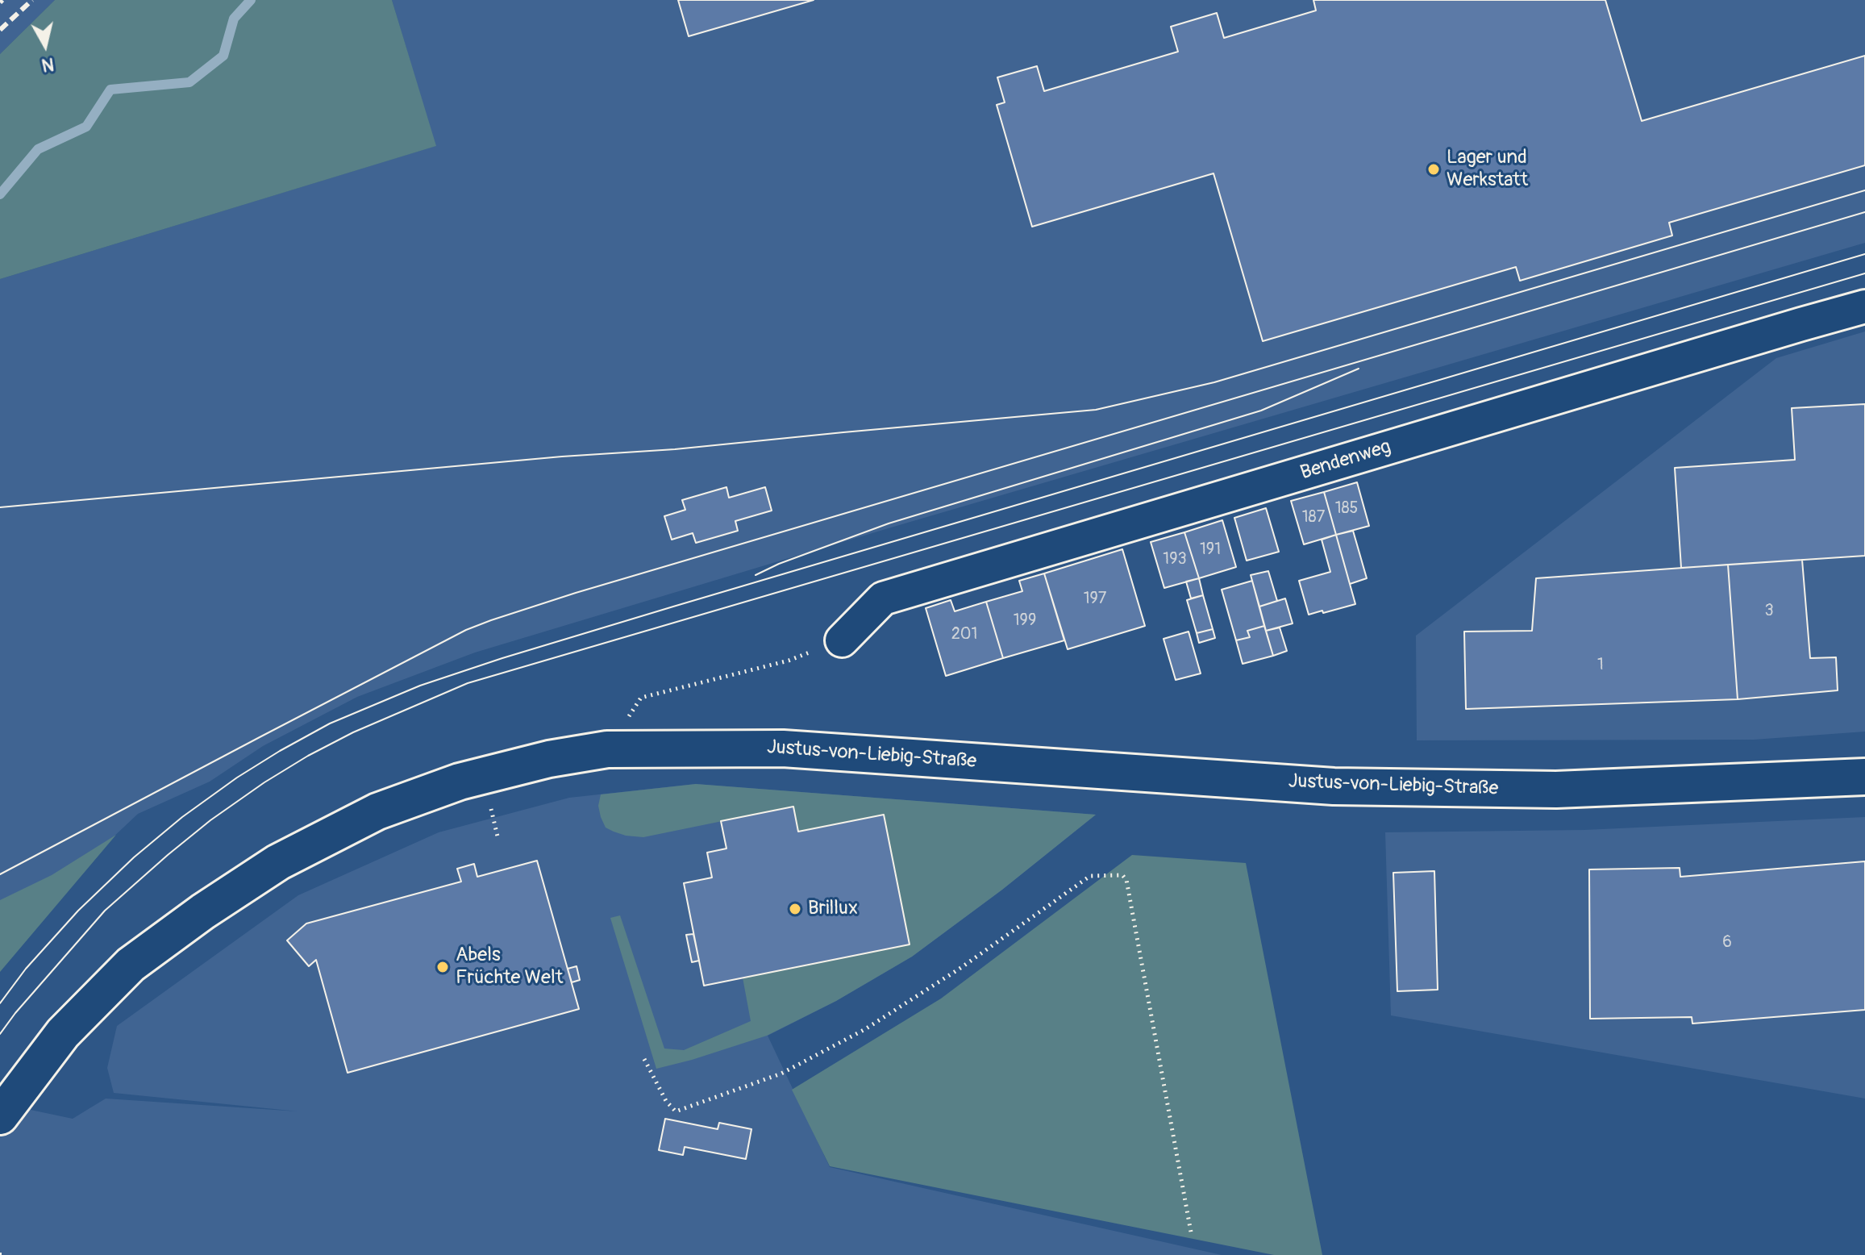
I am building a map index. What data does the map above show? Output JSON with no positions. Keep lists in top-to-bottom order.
{
  "streets": {
    "main road": ["Justus-von-Liebig-Straße"],
    "street": ["Bendenweg"]
  },
  "places": ["Lager und Werkstatt", "Brillux", "Abels Früchte Welt"],
  "house_numbers": [
    "185",
    "187",
    "191",
    "193",
    "197",
    "3",
    "199",
    "201",
    "1",
    "6"
  ],
  "north": "bottom"
}
